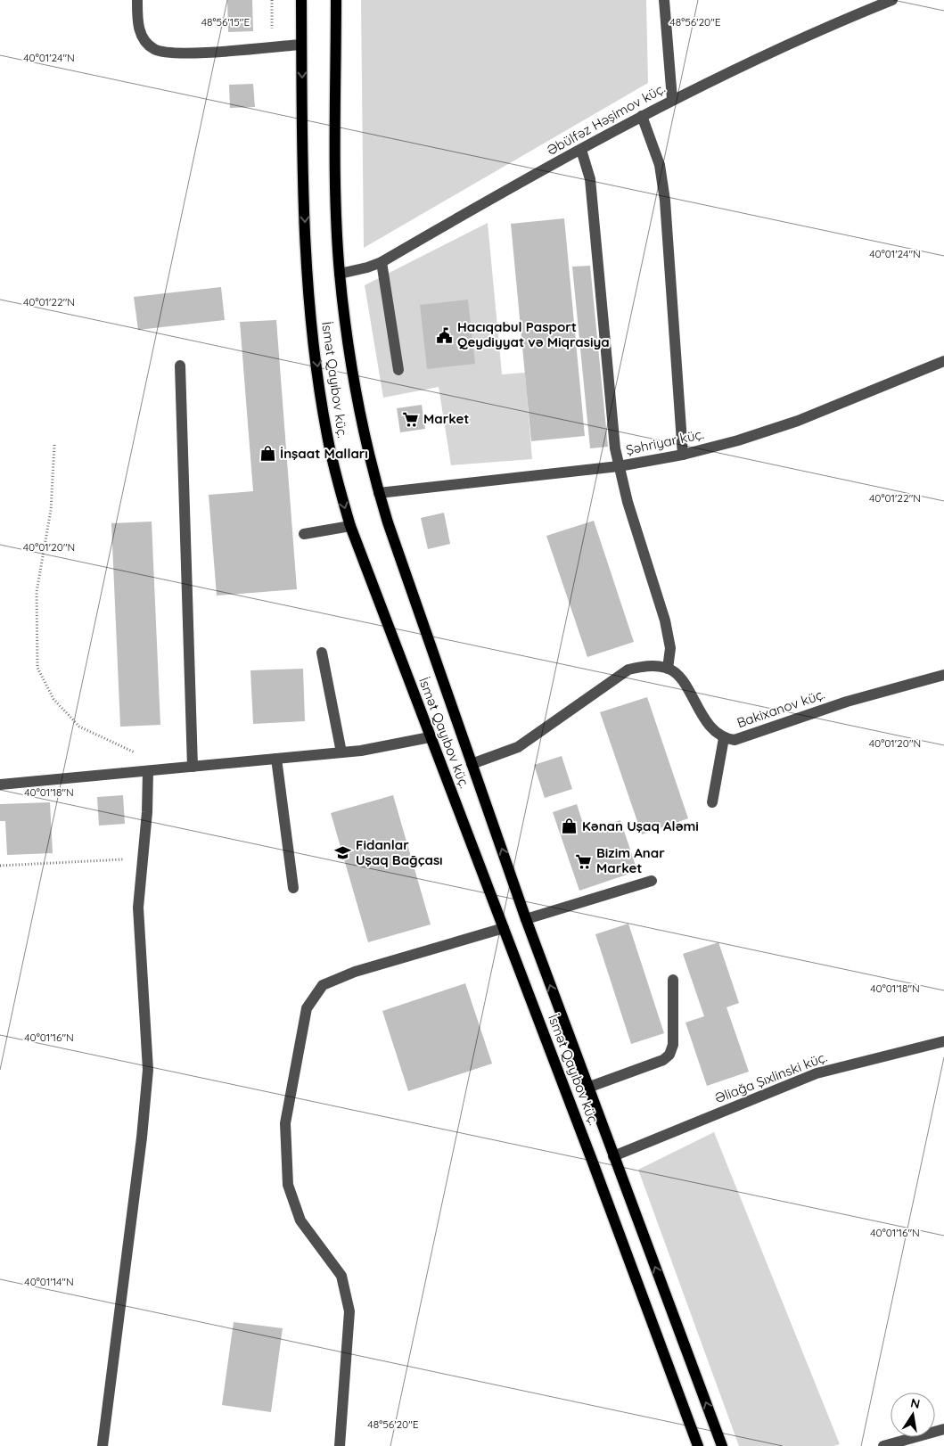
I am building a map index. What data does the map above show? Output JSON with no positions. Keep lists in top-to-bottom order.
{
  "streets": {
    "main road": ["İsmət Qayıbov küç."],
    "street": [
      "Əbülfəz Həşimov küç.",
      "Şəhriyar küç.",
      "Bakixanov küç.",
      "Əliağa Şıxlinski küç."
    ]
  },
  "crossings": [
    ["Əbülfəz Həşimov küç.", "İsmət Qayıbov küç."],
    ["İsmət Qayıbov küç.", "Şəhriyar küç."],
    ["İsmət Qayıbov küç.", "Əliağa Şıxlinski küç."]
  ],
  "places": {
    "public building": ["Hacıqabul Pasport Qeydiyyat və Miqrasiya"],
    "supermarket": ["Market", "Bizim Anar Market"],
    "shop": ["İnşaat Malları", "Kənan Uşaq Aləmi"],
    "school or university": ["Fidanlar Uşaq Bağçası"]
  },
  "north": "top",
  "coordinates": [
    "48°56'15\"E",
    "48°56'20\"E",
    "40°01'24\"N",
    "40°01'22\"N",
    "40°01'20\"N",
    "40°01'18\"N",
    "40°01'16\"N",
    "40°01'14\"N"
  ]
}
